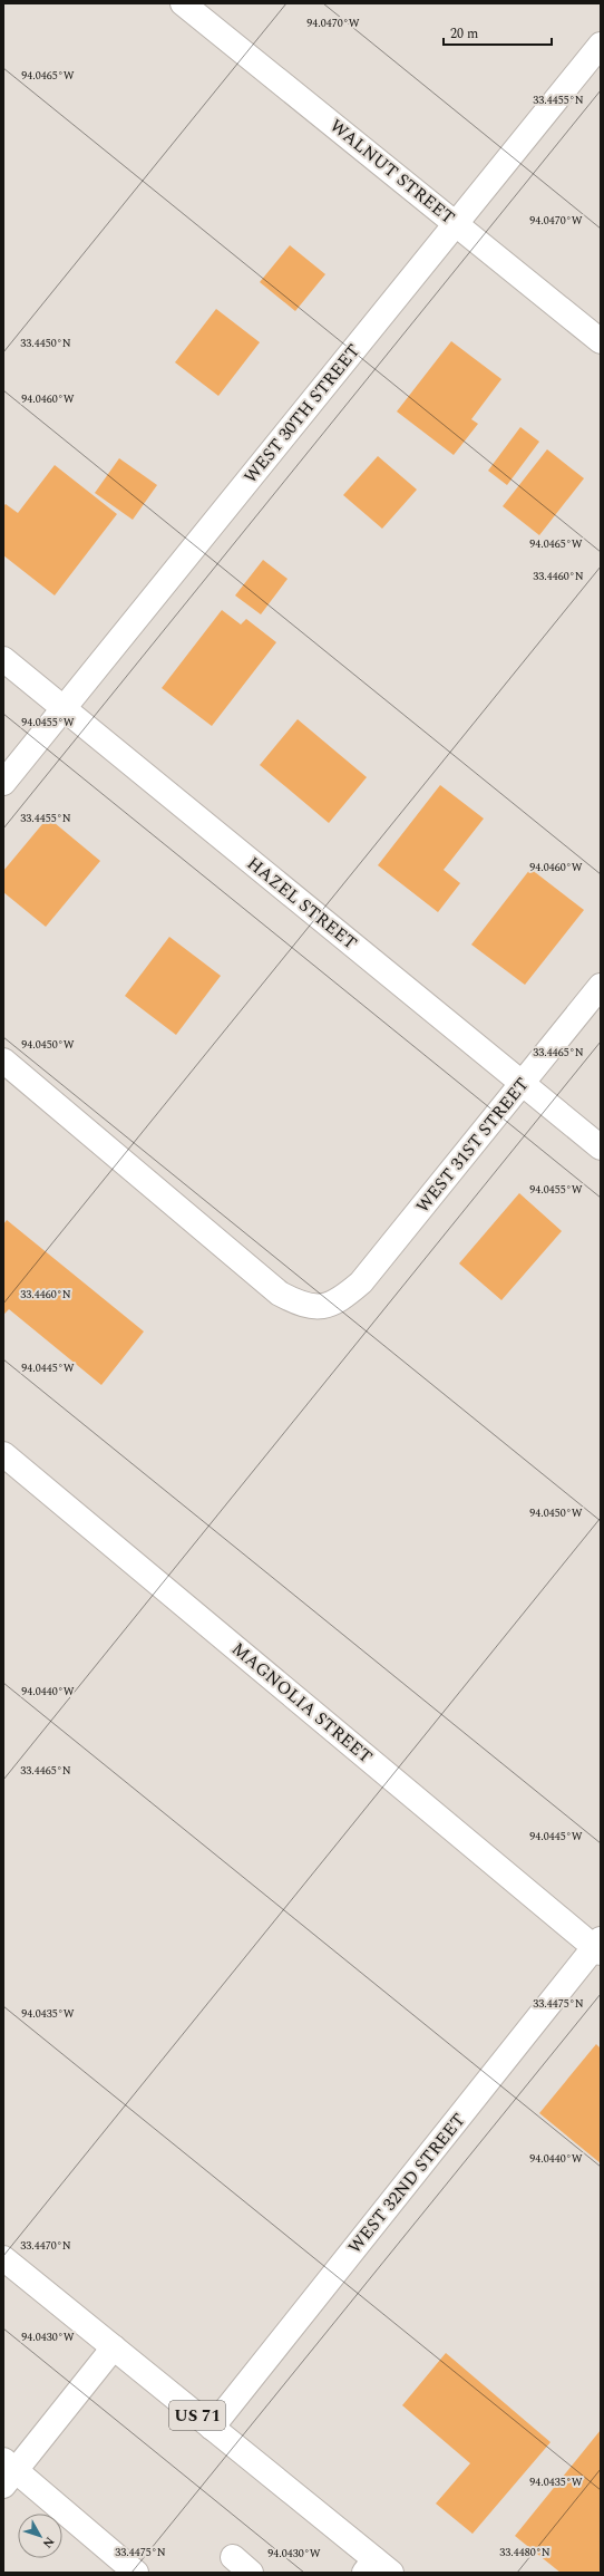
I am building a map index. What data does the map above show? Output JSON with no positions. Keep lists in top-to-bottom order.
{
  "streets": {
    "street": [
      "WALNUT STREET",
      "WEST 30TH STREET",
      "HAZEL STREET",
      "WEST 31ST STREET",
      "MAGNOLIA STREET",
      "WEST 32ND STREET",
      "US 71"
    ]
  },
  "crossings": [
    ["WALNUT STREET", "WEST 30TH STREET"],
    ["WEST 30TH STREET", "HAZEL STREET"],
    ["HAZEL STREET", "WEST 31ST STREET"],
    ["MAGNOLIA STREET", "WEST 32ND STREET"],
    ["WEST 32ND STREET", "US 71"]
  ],
  "scale_bar": "20 m",
  "north": "bottom right",
  "coordinates": [
    "94.0470°W",
    "94.0465°W",
    "33.4455°N",
    "33.4450°N",
    "94.0460°W",
    "33.4460°N",
    "94.0455°W",
    "94.0450°W",
    "33.4465°N",
    "94.0445°W",
    "94.0440°W",
    "33.4475°N",
    "94.0435°W",
    "33.4470°N",
    "94.0430°W",
    "33.4480°N"
  ]
}
